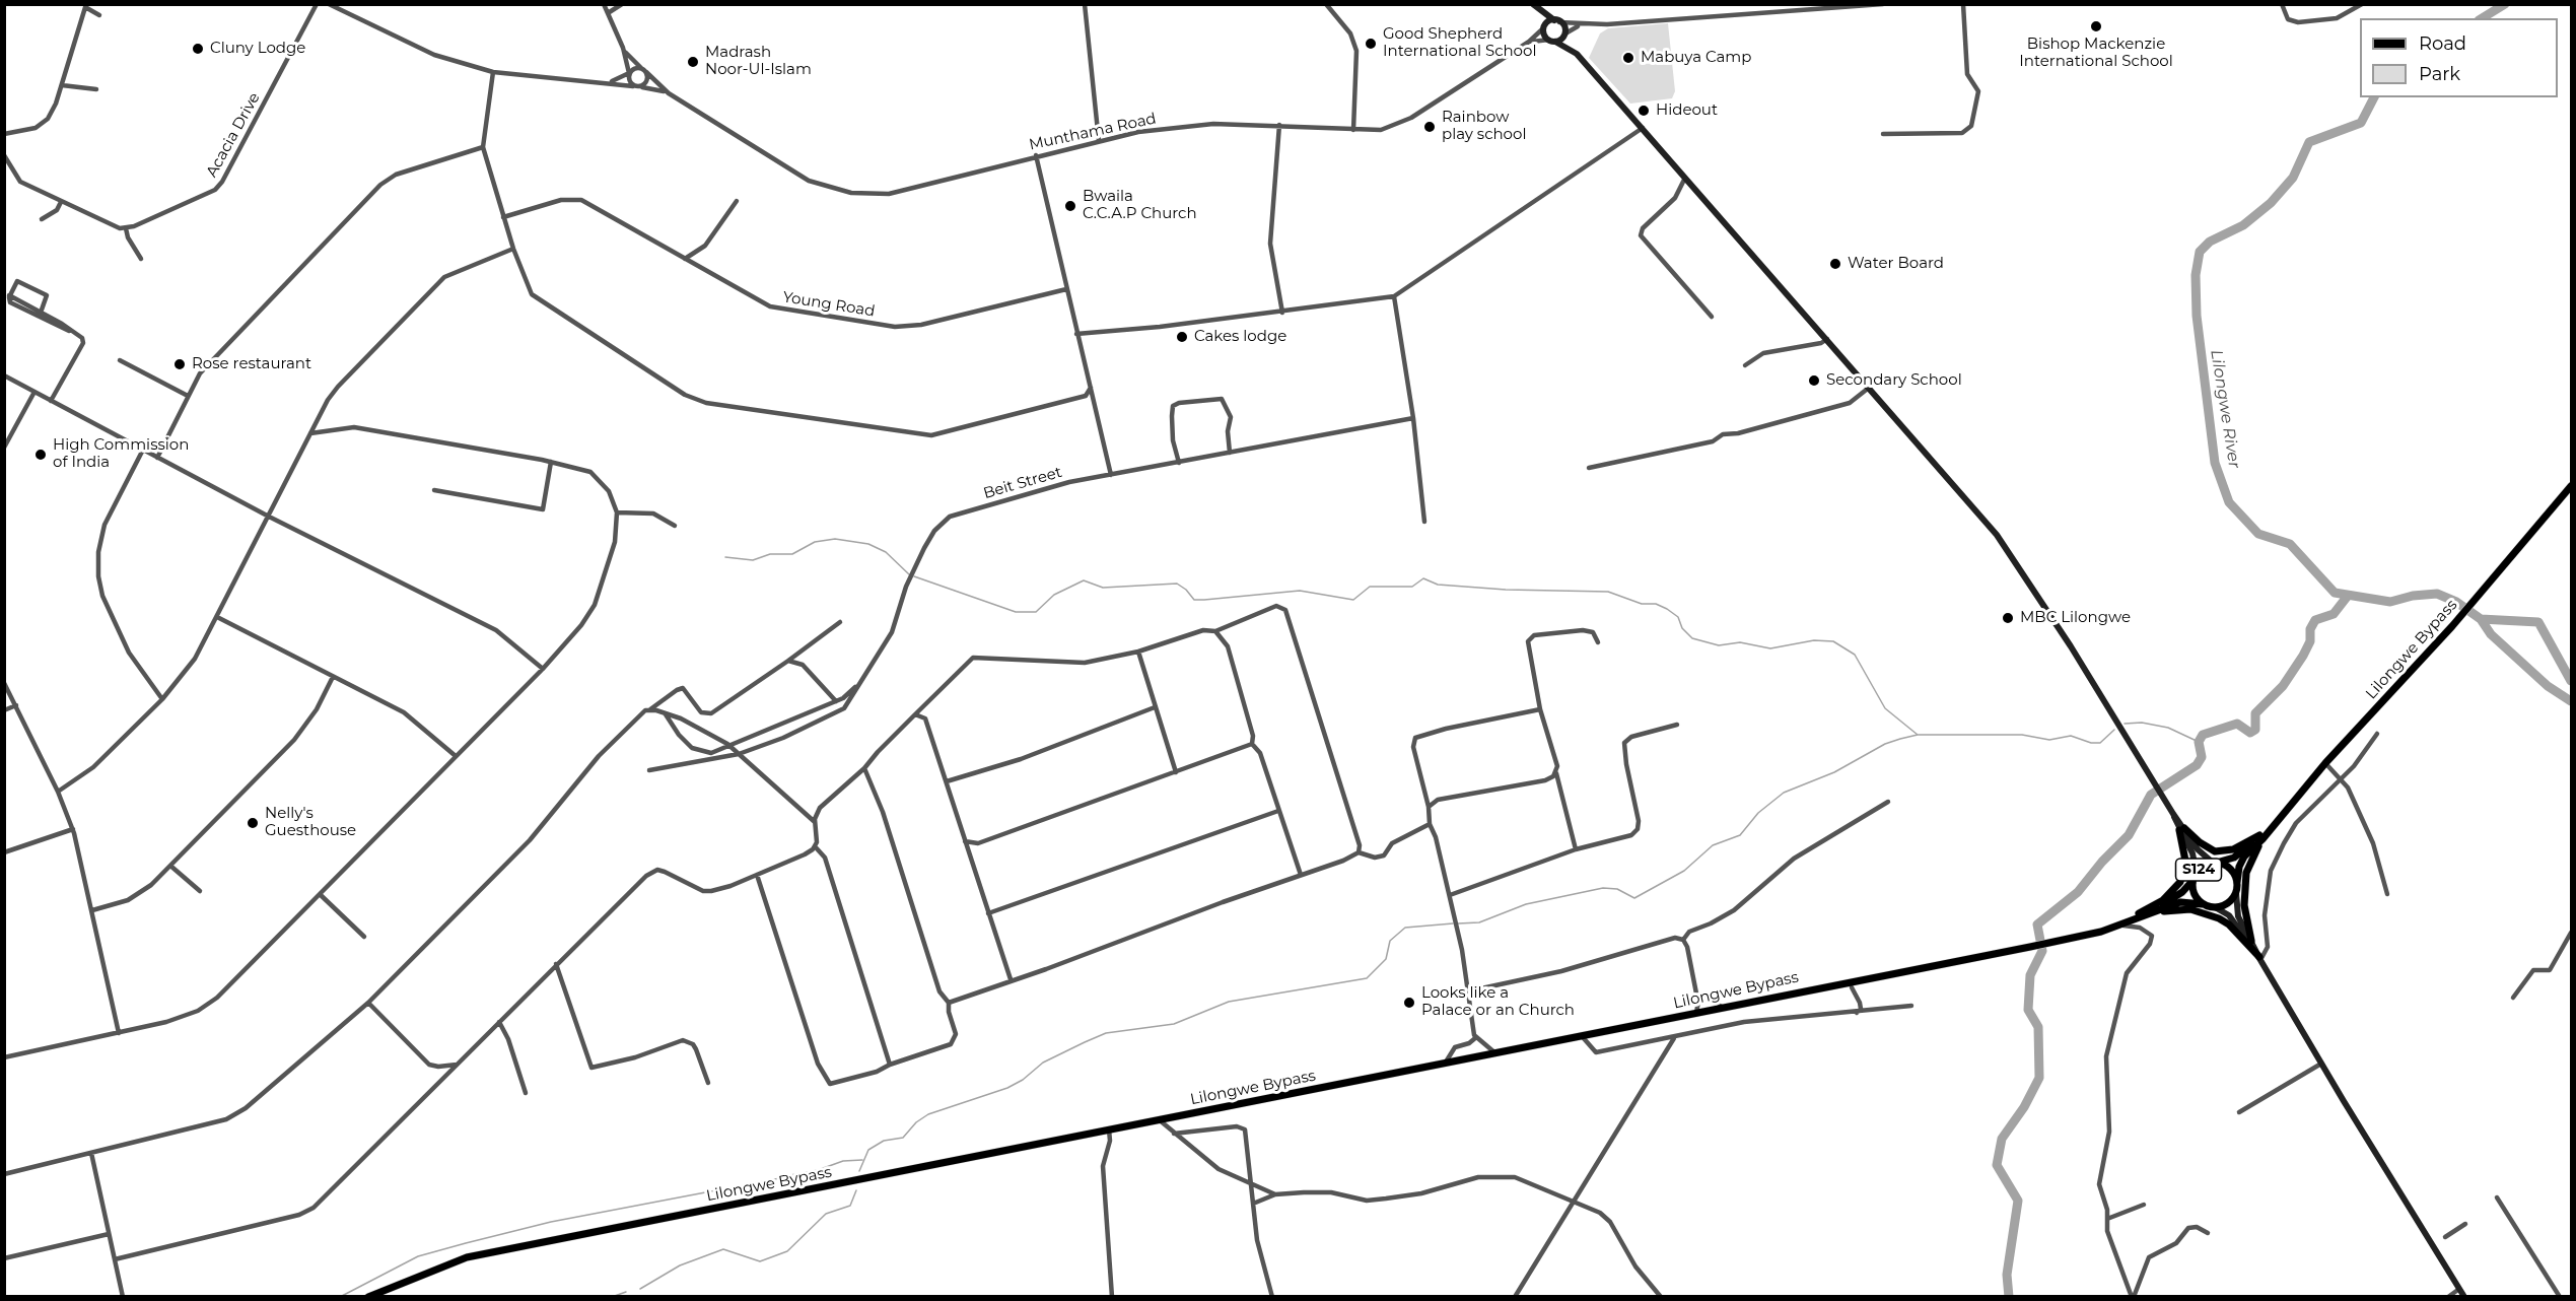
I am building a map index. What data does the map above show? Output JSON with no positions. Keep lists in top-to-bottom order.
{
  "streets": {
    "main road": ["Lilongwe Bypass", "S124"],
    "street": [
      "Munthama Road",
      "Acacia Drive",
      "Young Road",
      "Beit Street"
    ]
  },
  "crossings": [
    ["Munthama Road", "S124"],
    ["Lilongwe Bypass", "S124"]
  ],
  "water": ["Lilongwe River"],
  "places": [
    "Bishop Mackenzie International School",
    "Good Shepherd International School",
    "Cluny Lodge",
    "Mabuya Camp",
    "Madrash Noor-Ul-Islam",
    "Hideout",
    "Rainbow play school",
    "Bwaila C.C.A.P Church",
    "Water Board",
    "Cakes lodge",
    "Rose restaurant",
    "Secondary School",
    "High Commission of India",
    "MBC Lilongwe",
    "Nelly's Guesthouse",
    "Looks like a Palace or an Church"
  ],
  "legend": ["Road", "Park"]
}
